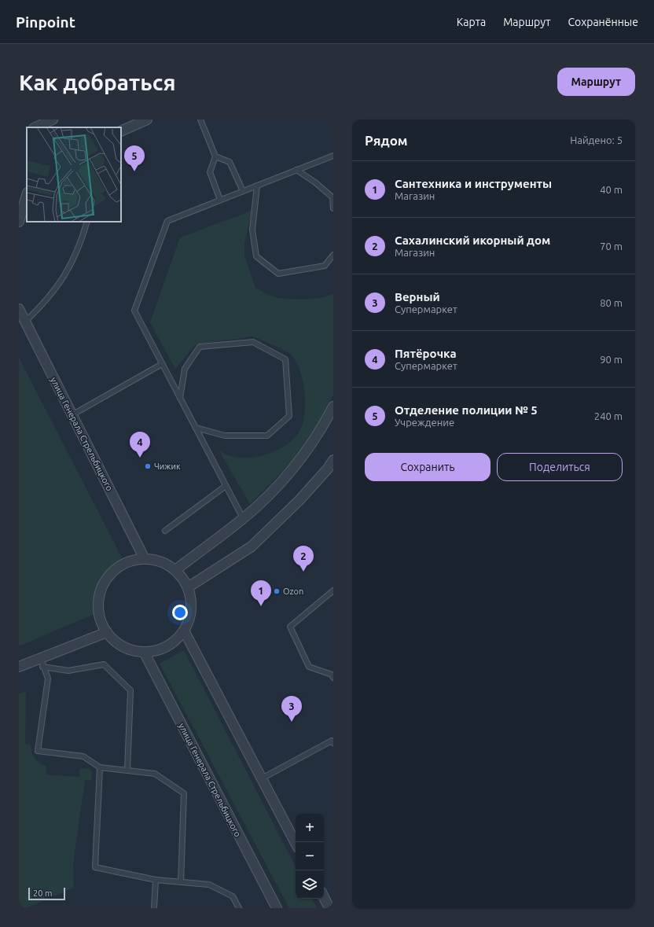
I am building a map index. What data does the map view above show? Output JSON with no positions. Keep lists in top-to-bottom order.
{
  "streets": {
    "street": ["улица Генерала Стрельбицкого"]
  },
  "places": ["Чижик", "Ozon"],
  "scale_bar": "20 m",
  "page": {
    "header": "Pinpoint",
    "nav": ["Карта", "Маршрут", "Сохранённые"],
    "buttons": [
      "Маршрут",
      ["Сохранить", "Поделиться"]
    ],
    "title": "Как добраться",
    "heading": ["Рядом", "Найдено: 5"],
    "pins": [
      "5",
      "4",
      "2",
      "1",
      "3"
    ],
    "list": [
      {
        "mark": "1",
        "name": "Сантехника и инструменты",
        "note": "Магазин",
        "value": "40 m"
      },
      {
        "mark": "2",
        "name": "Сахалинский икорный дом",
        "note": "Магазин",
        "value": "70 m"
      },
      {
        "mark": "3",
        "name": "Верный",
        "note": "Супермаркет",
        "value": "80 m"
      },
      {
        "mark": "4",
        "name": "Пятёрочка",
        "note": "Супермаркет",
        "value": "90 m"
      },
      {
        "mark": "5",
        "name": "Отделение полиции № 5",
        "note": "Учреждение",
        "value": "240 m"
      }
    ],
    "map_buttons": ["+", "−"],
    "scale": "20 m"
  }
}
